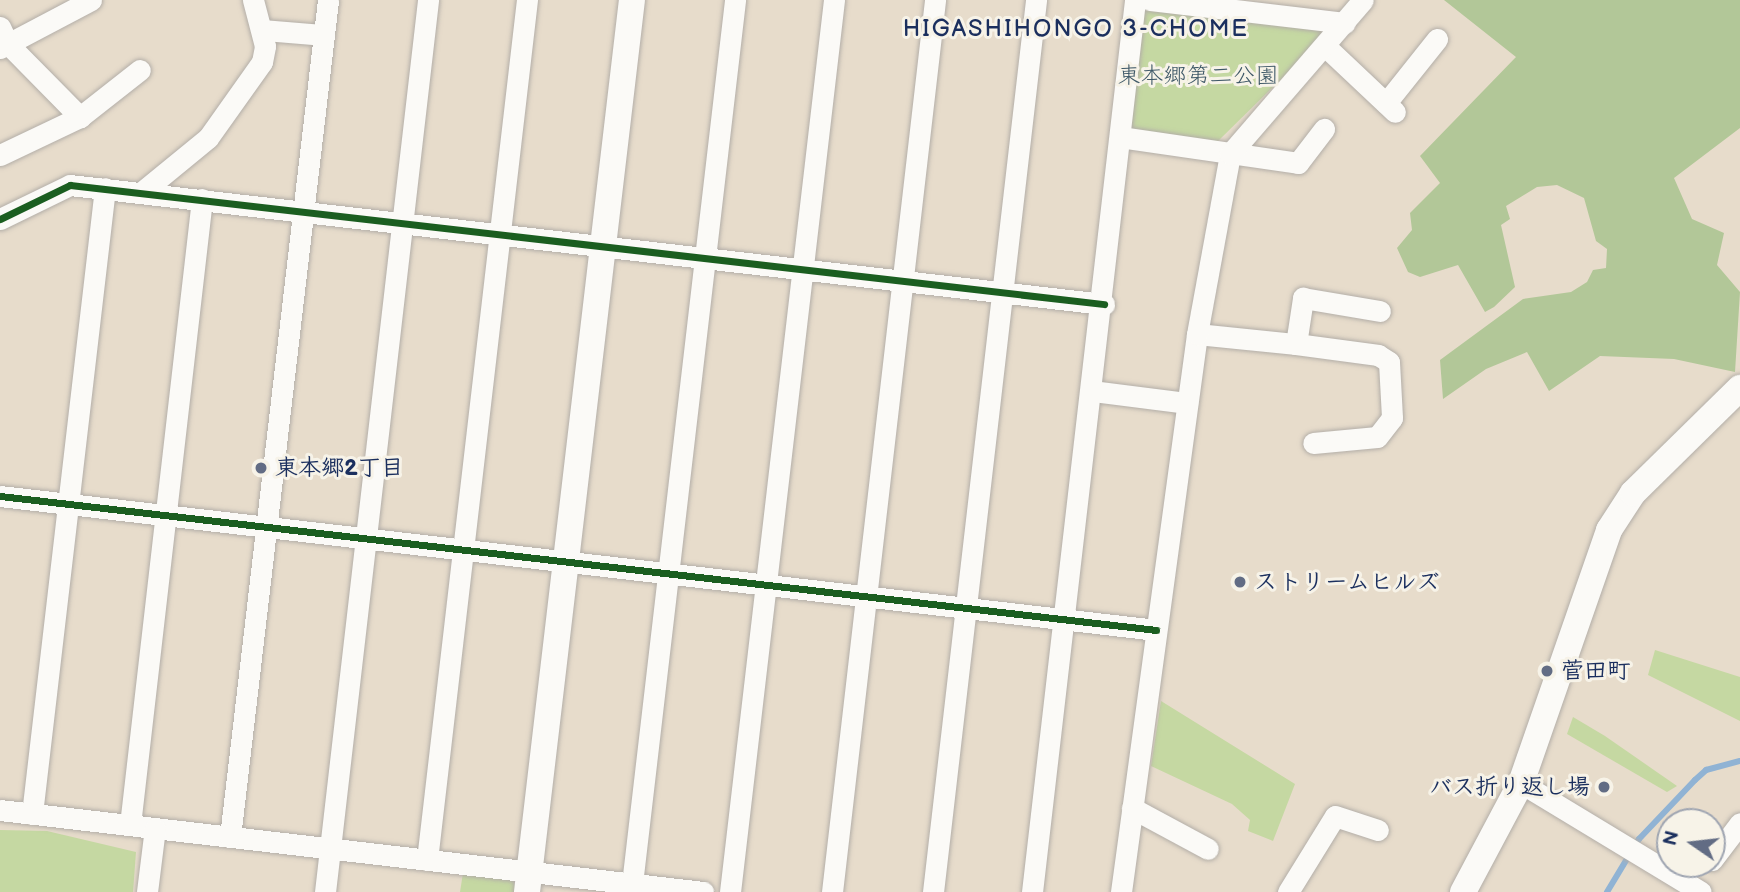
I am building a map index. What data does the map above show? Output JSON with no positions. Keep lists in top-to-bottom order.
{
  "districts": ["HIGASHIHONGO 3-CHOME"],
  "parks": ["東本郷第二公園"],
  "places": [
    "東本郷2丁目",
    "ストリームヒルズ",
    "菅田町",
    "バス折り返し場"
  ],
  "north": "left"
}
